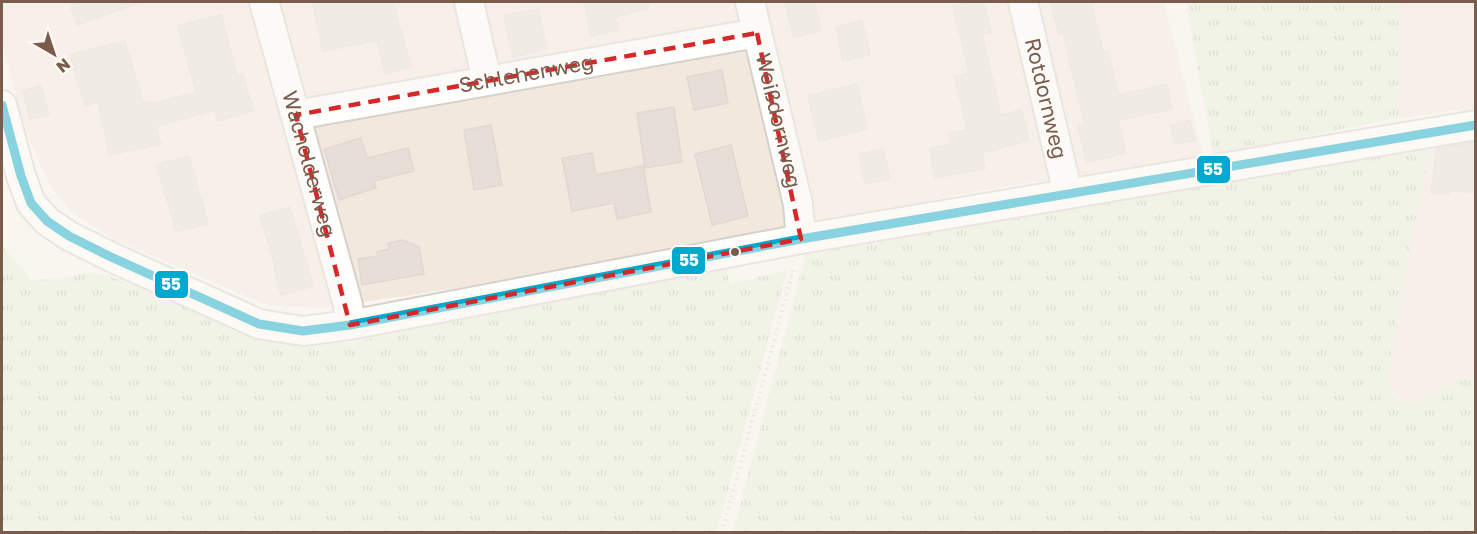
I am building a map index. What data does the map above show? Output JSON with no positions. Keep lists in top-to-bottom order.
{
  "streets": {
    "street": [
      "Schlehenweg",
      "Rotdornweg",
      "Weißdornweg",
      "Wacholderweg"
    ]
  },
  "crossings": [
    ["Schlehenweg", "Weißdornweg"],
    ["Schlehenweg", "Wacholderweg"]
  ],
  "lines": ["transit line 55"],
  "north": "bottom right"
}
